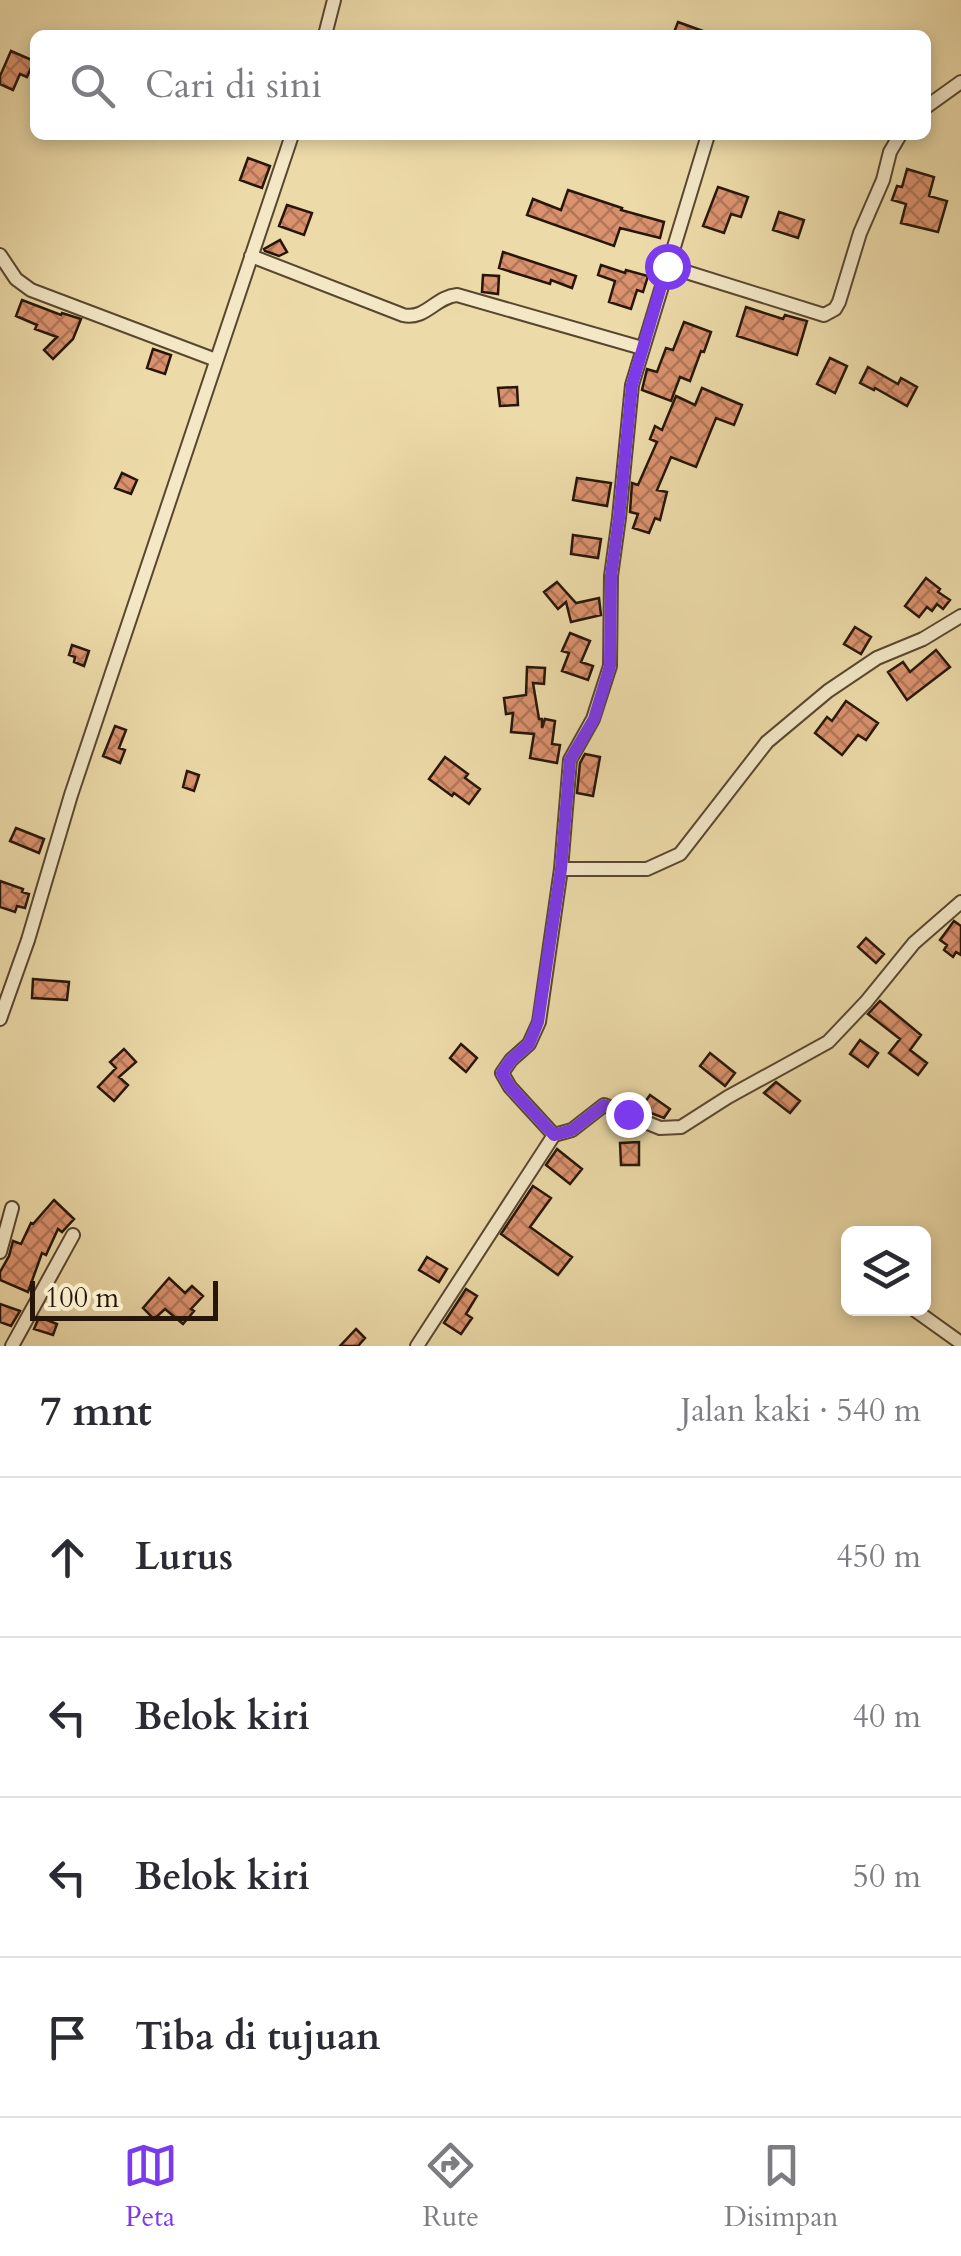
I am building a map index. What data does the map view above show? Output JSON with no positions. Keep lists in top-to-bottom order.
{
  "scale_bar": "100 m",
  "page": {
    "search": "Cari di sini",
    "scale": "100 m",
    "heading": ["7 mnt", "Jalan kaki · 540 m"],
    "list": [
      ["Lurus", "450 m"],
      ["Belok kiri", "40 m"],
      ["Belok kiri", "50 m"],
      "Tiba di tujuan"
    ],
    "nav": ["Peta", "Rute", "Disimpan"]
  }
}
